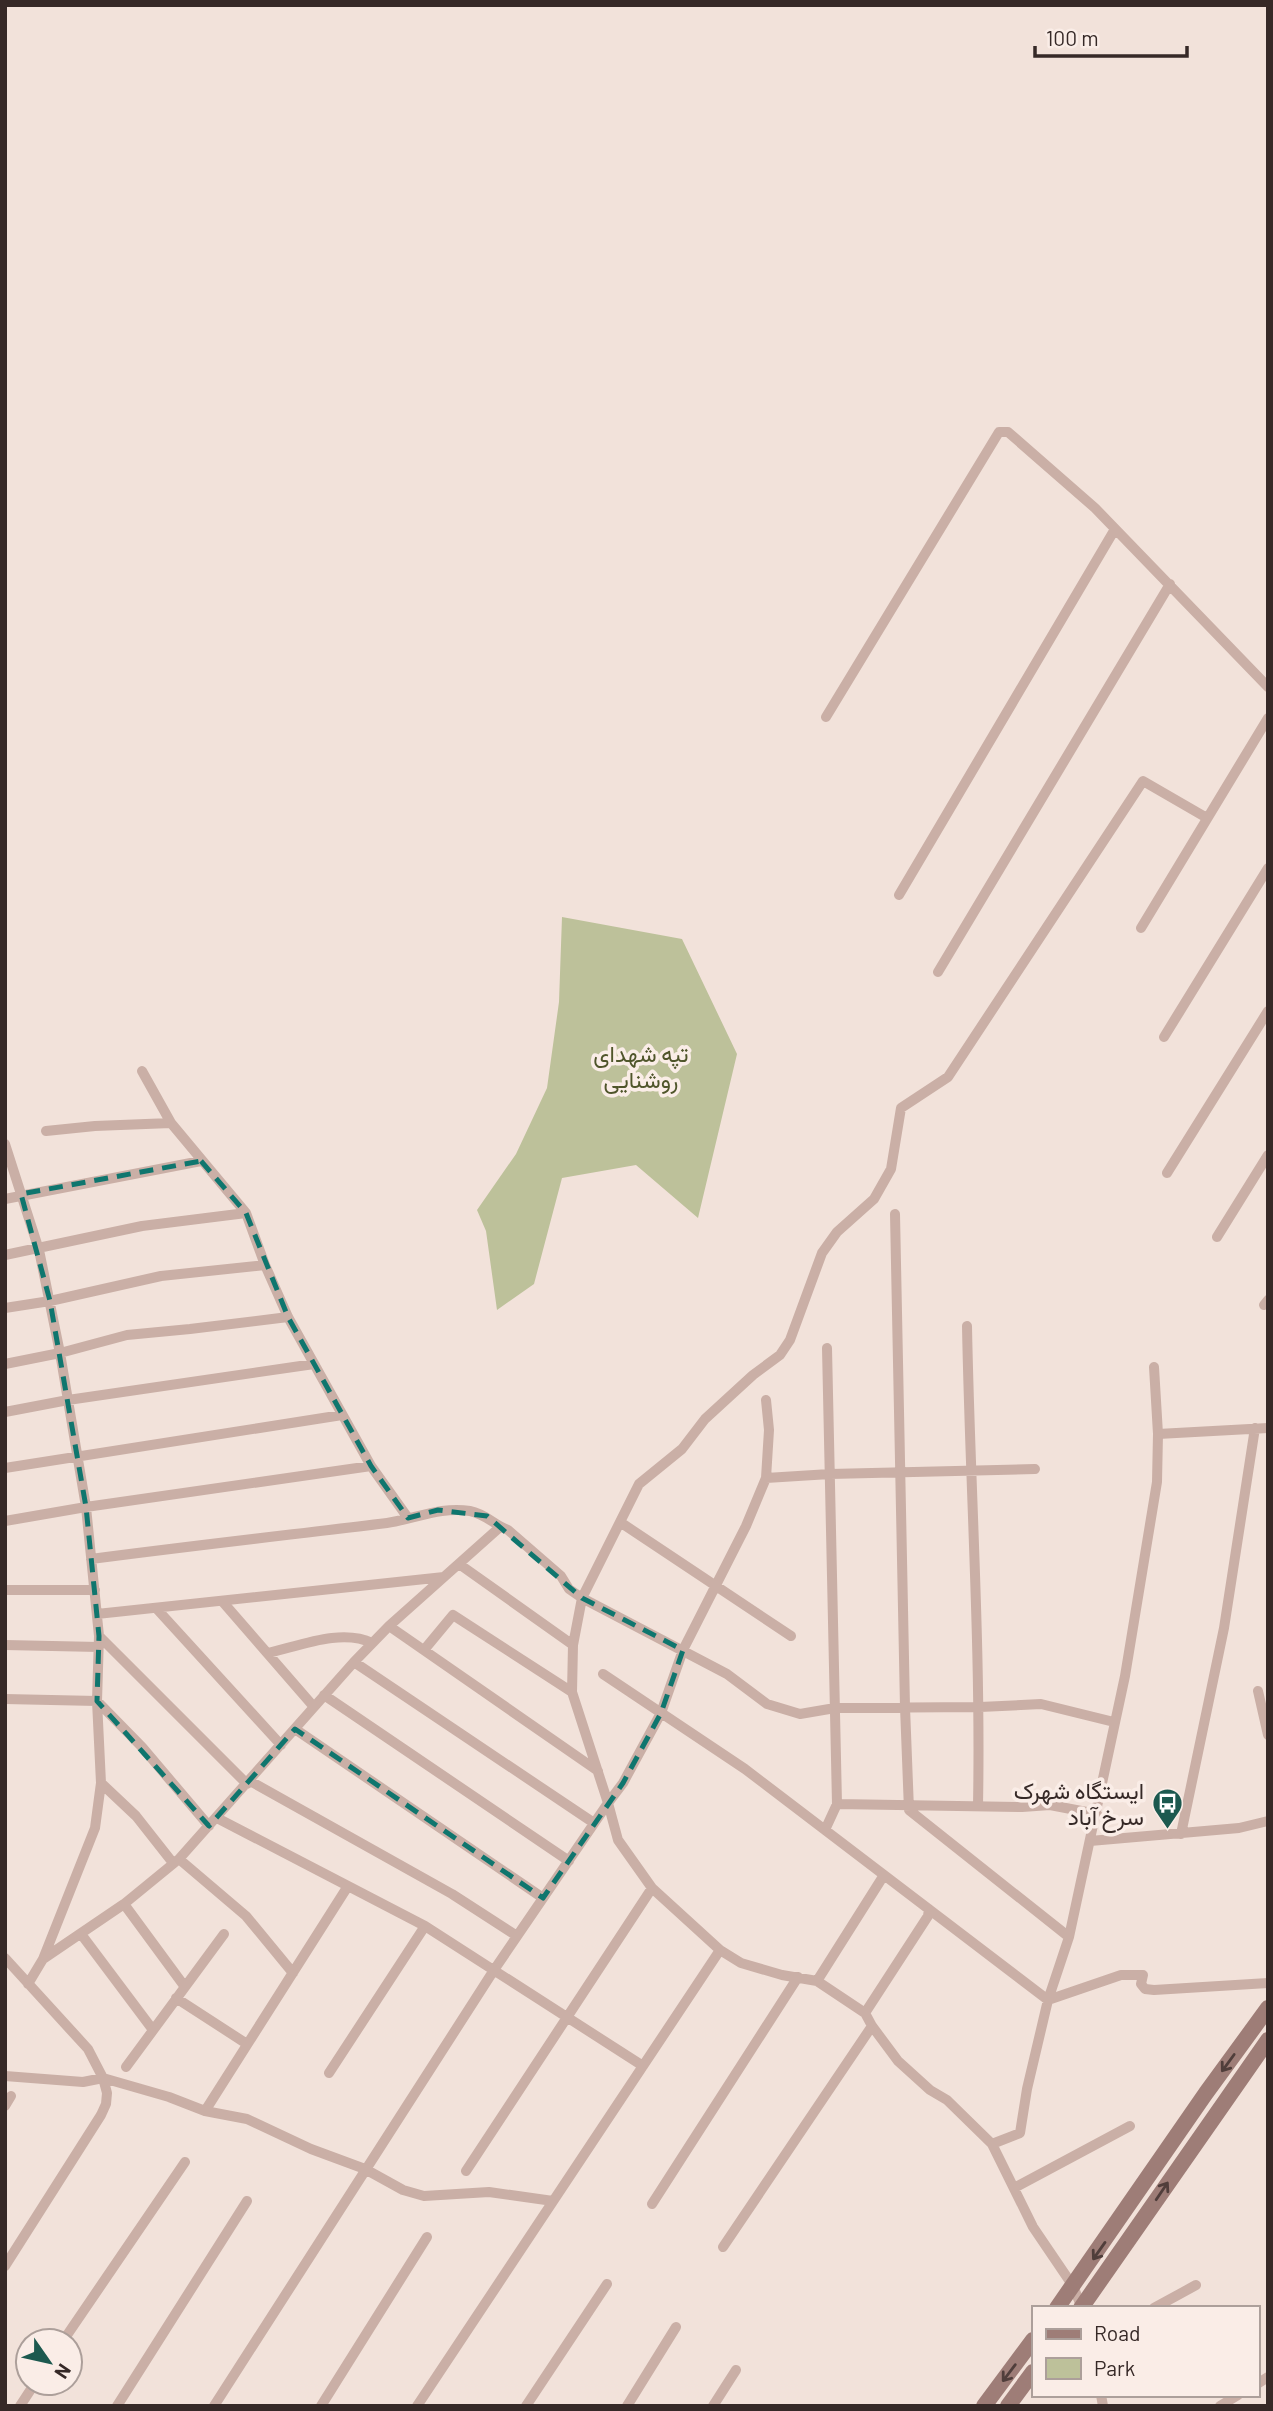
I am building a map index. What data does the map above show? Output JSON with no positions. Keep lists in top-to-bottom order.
{
  "parks": ["تپه شهدای روشنایی"],
  "places": {
    "bus stop": ["ایستگاه شهرک سرخ آباد"]
  },
  "legend": ["Road", "Park"],
  "scale_bar": "100 m",
  "north": "bottom right"
}
